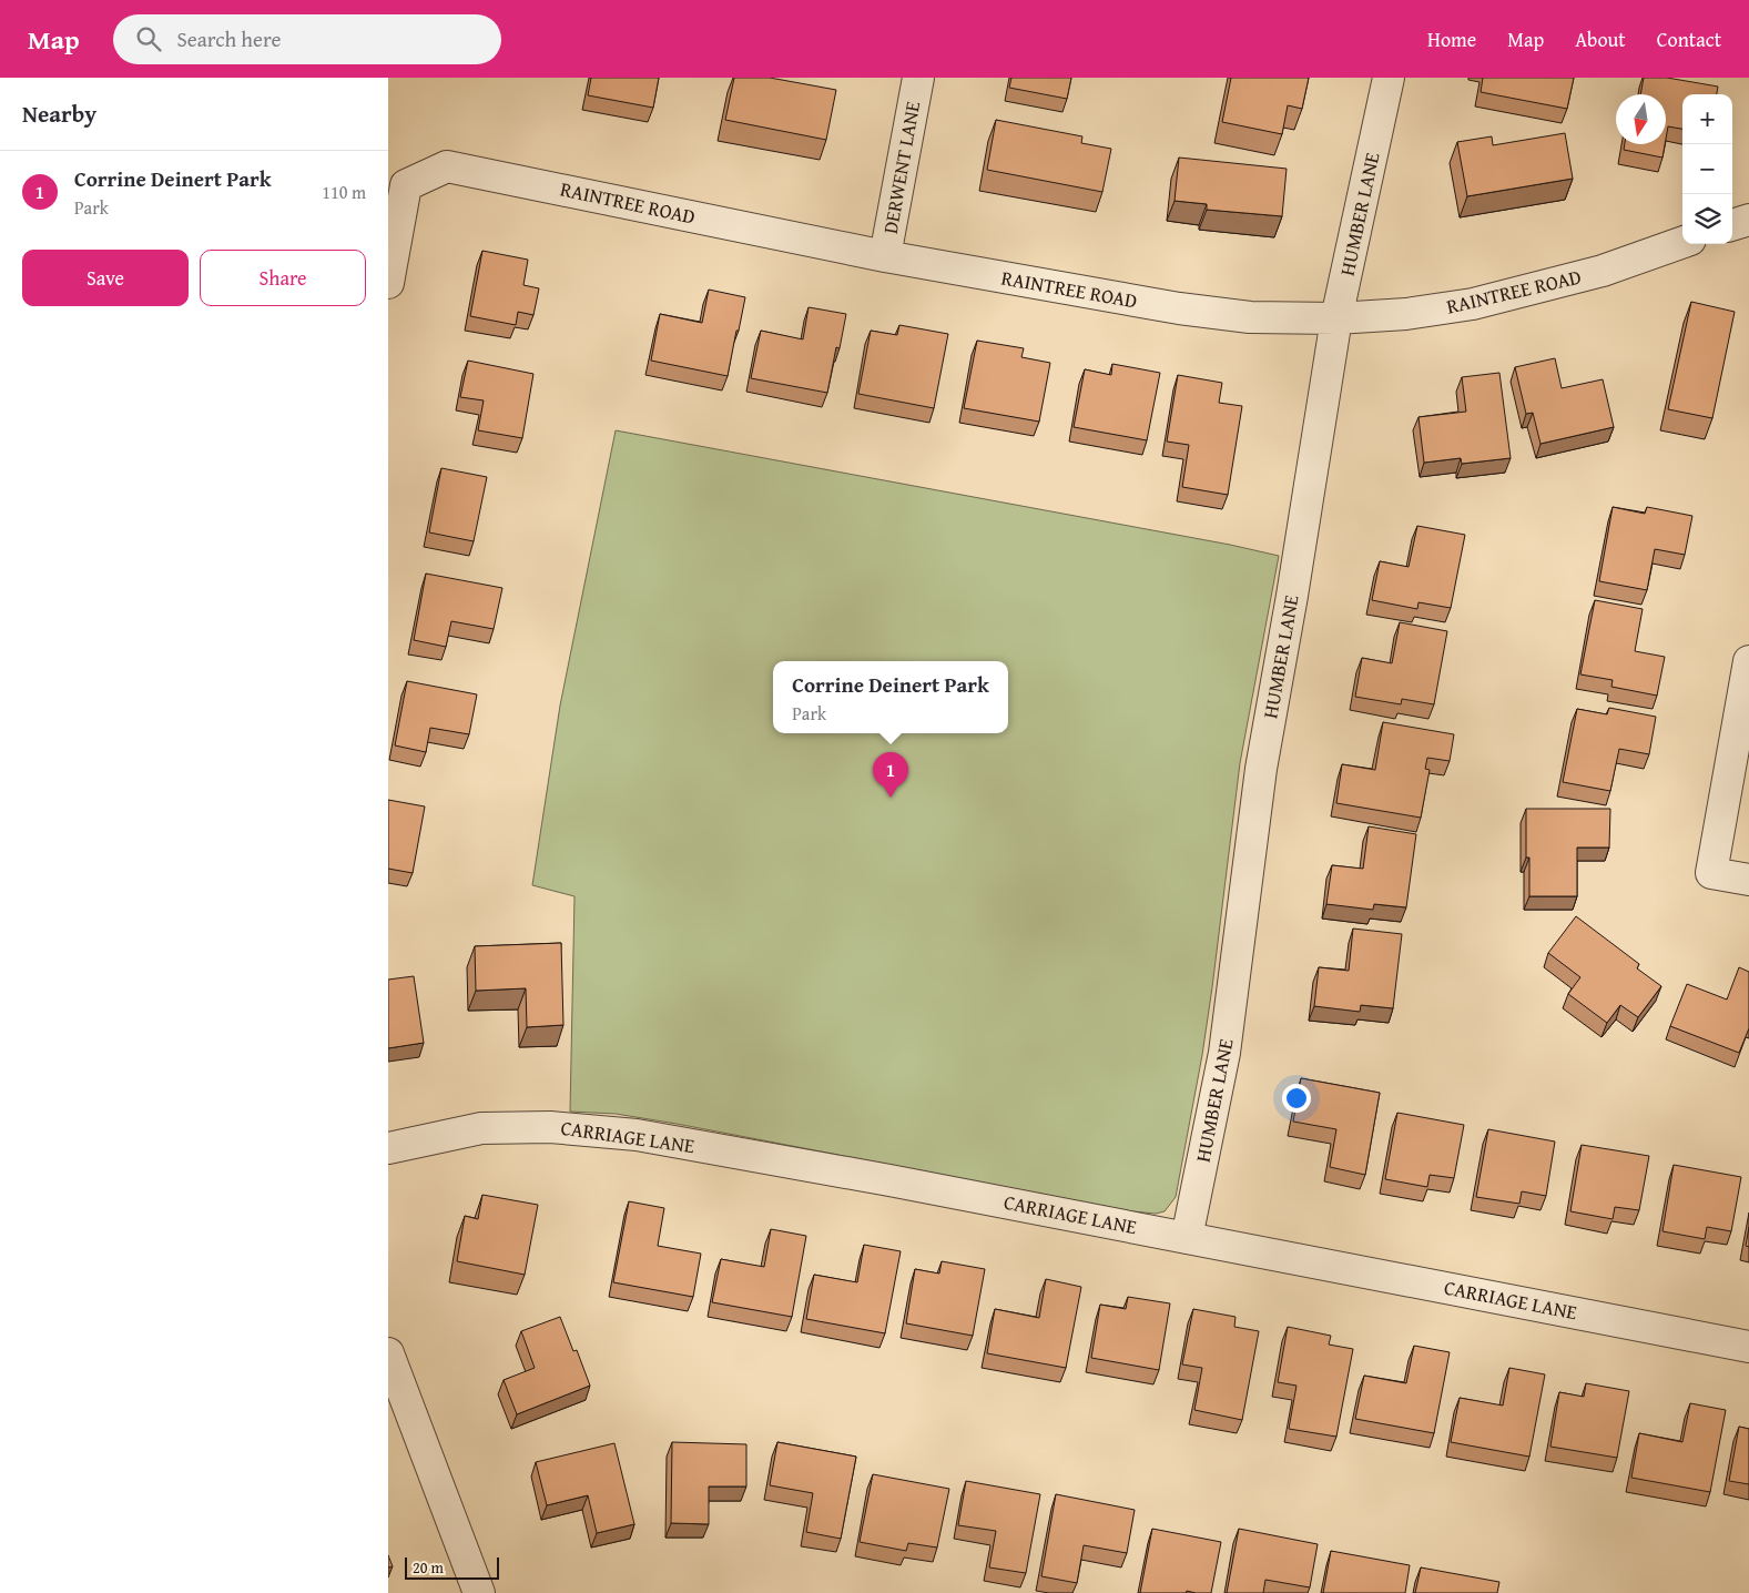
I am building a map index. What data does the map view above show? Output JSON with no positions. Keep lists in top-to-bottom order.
{
  "streets": {
    "street": [
      "DERWENT LANE",
      "RAINTREE ROAD",
      "HUMBER LANE",
      "CARRIAGE LANE"
    ]
  },
  "crossings": [
    ["DERWENT LANE", "RAINTREE ROAD"],
    ["RAINTREE ROAD", "HUMBER LANE"],
    ["HUMBER LANE", "CARRIAGE LANE"]
  ],
  "scale_bar": "20 m",
  "north": "bottom",
  "page": {
    "header": "Map",
    "search": "Search here",
    "nav": [
      "Home",
      "Map",
      "About",
      "Contact"
    ],
    "heading": "Nearby",
    "map_buttons": ["+", "−"],
    "list": [
      {
        "mark": "1",
        "name": "Corrine Deinert Park",
        "note": "Park",
        "value": "110 m"
      }
    ],
    "buttons": ["Save", "Share"],
    "popup": ["Corrine Deinert Park", "Park"],
    "pins": "1",
    "scale": "20 m"
  }
}
